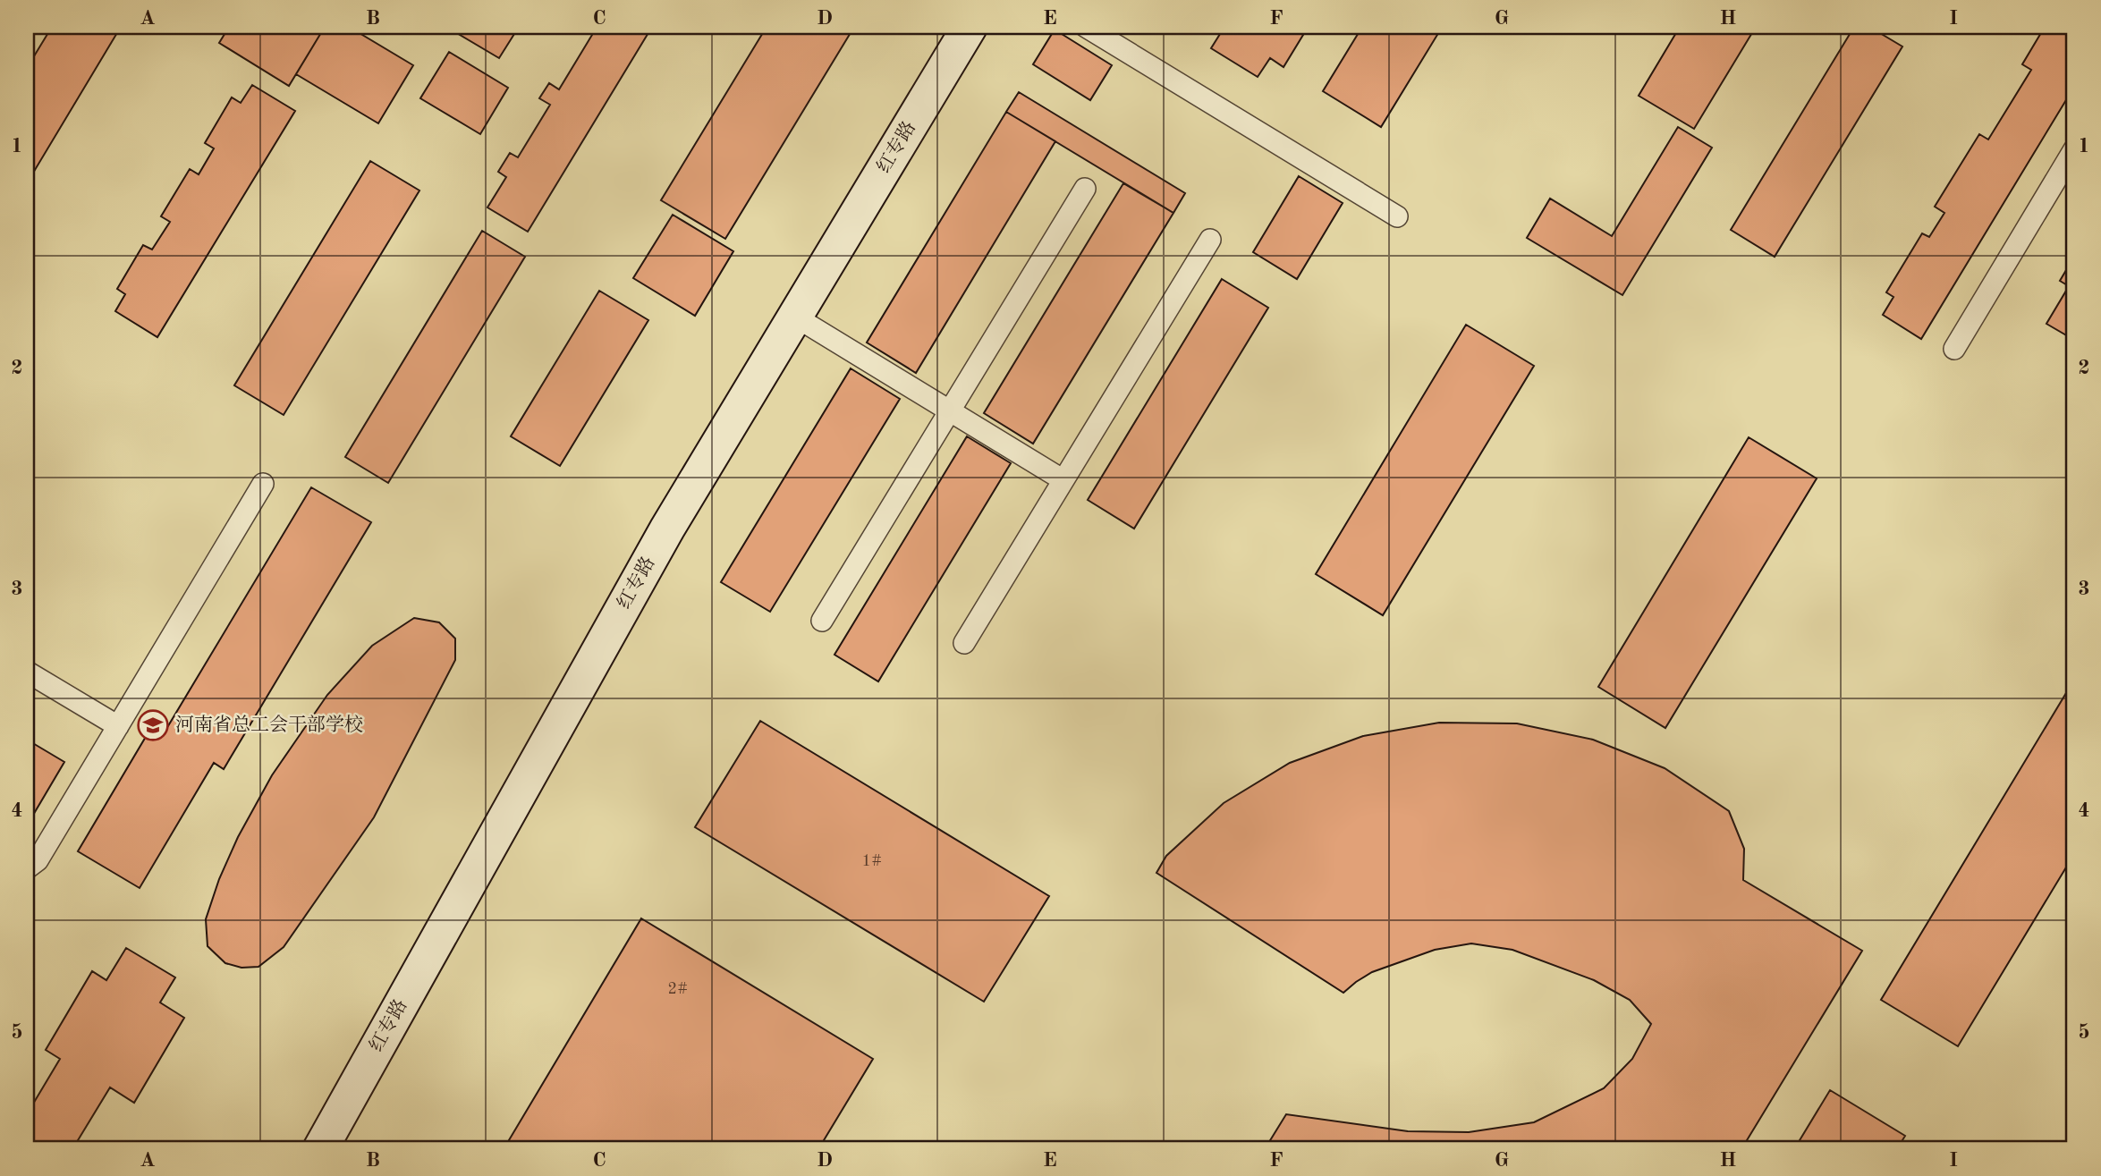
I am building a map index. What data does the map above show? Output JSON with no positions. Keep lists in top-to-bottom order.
{
  "streets": {
    "street": ["红专路"]
  },
  "places": {
    "school or university": ["河南省总工会干部学校"]
  },
  "house_numbers": ["1#", "2#"],
  "grid": {
    "columns": [
      "A",
      "B",
      "C",
      "D",
      "E",
      "F",
      "G",
      "H",
      "I"
    ],
    "rows": [
      "1",
      "2",
      "3",
      "4",
      "5"
    ]
  }
}
